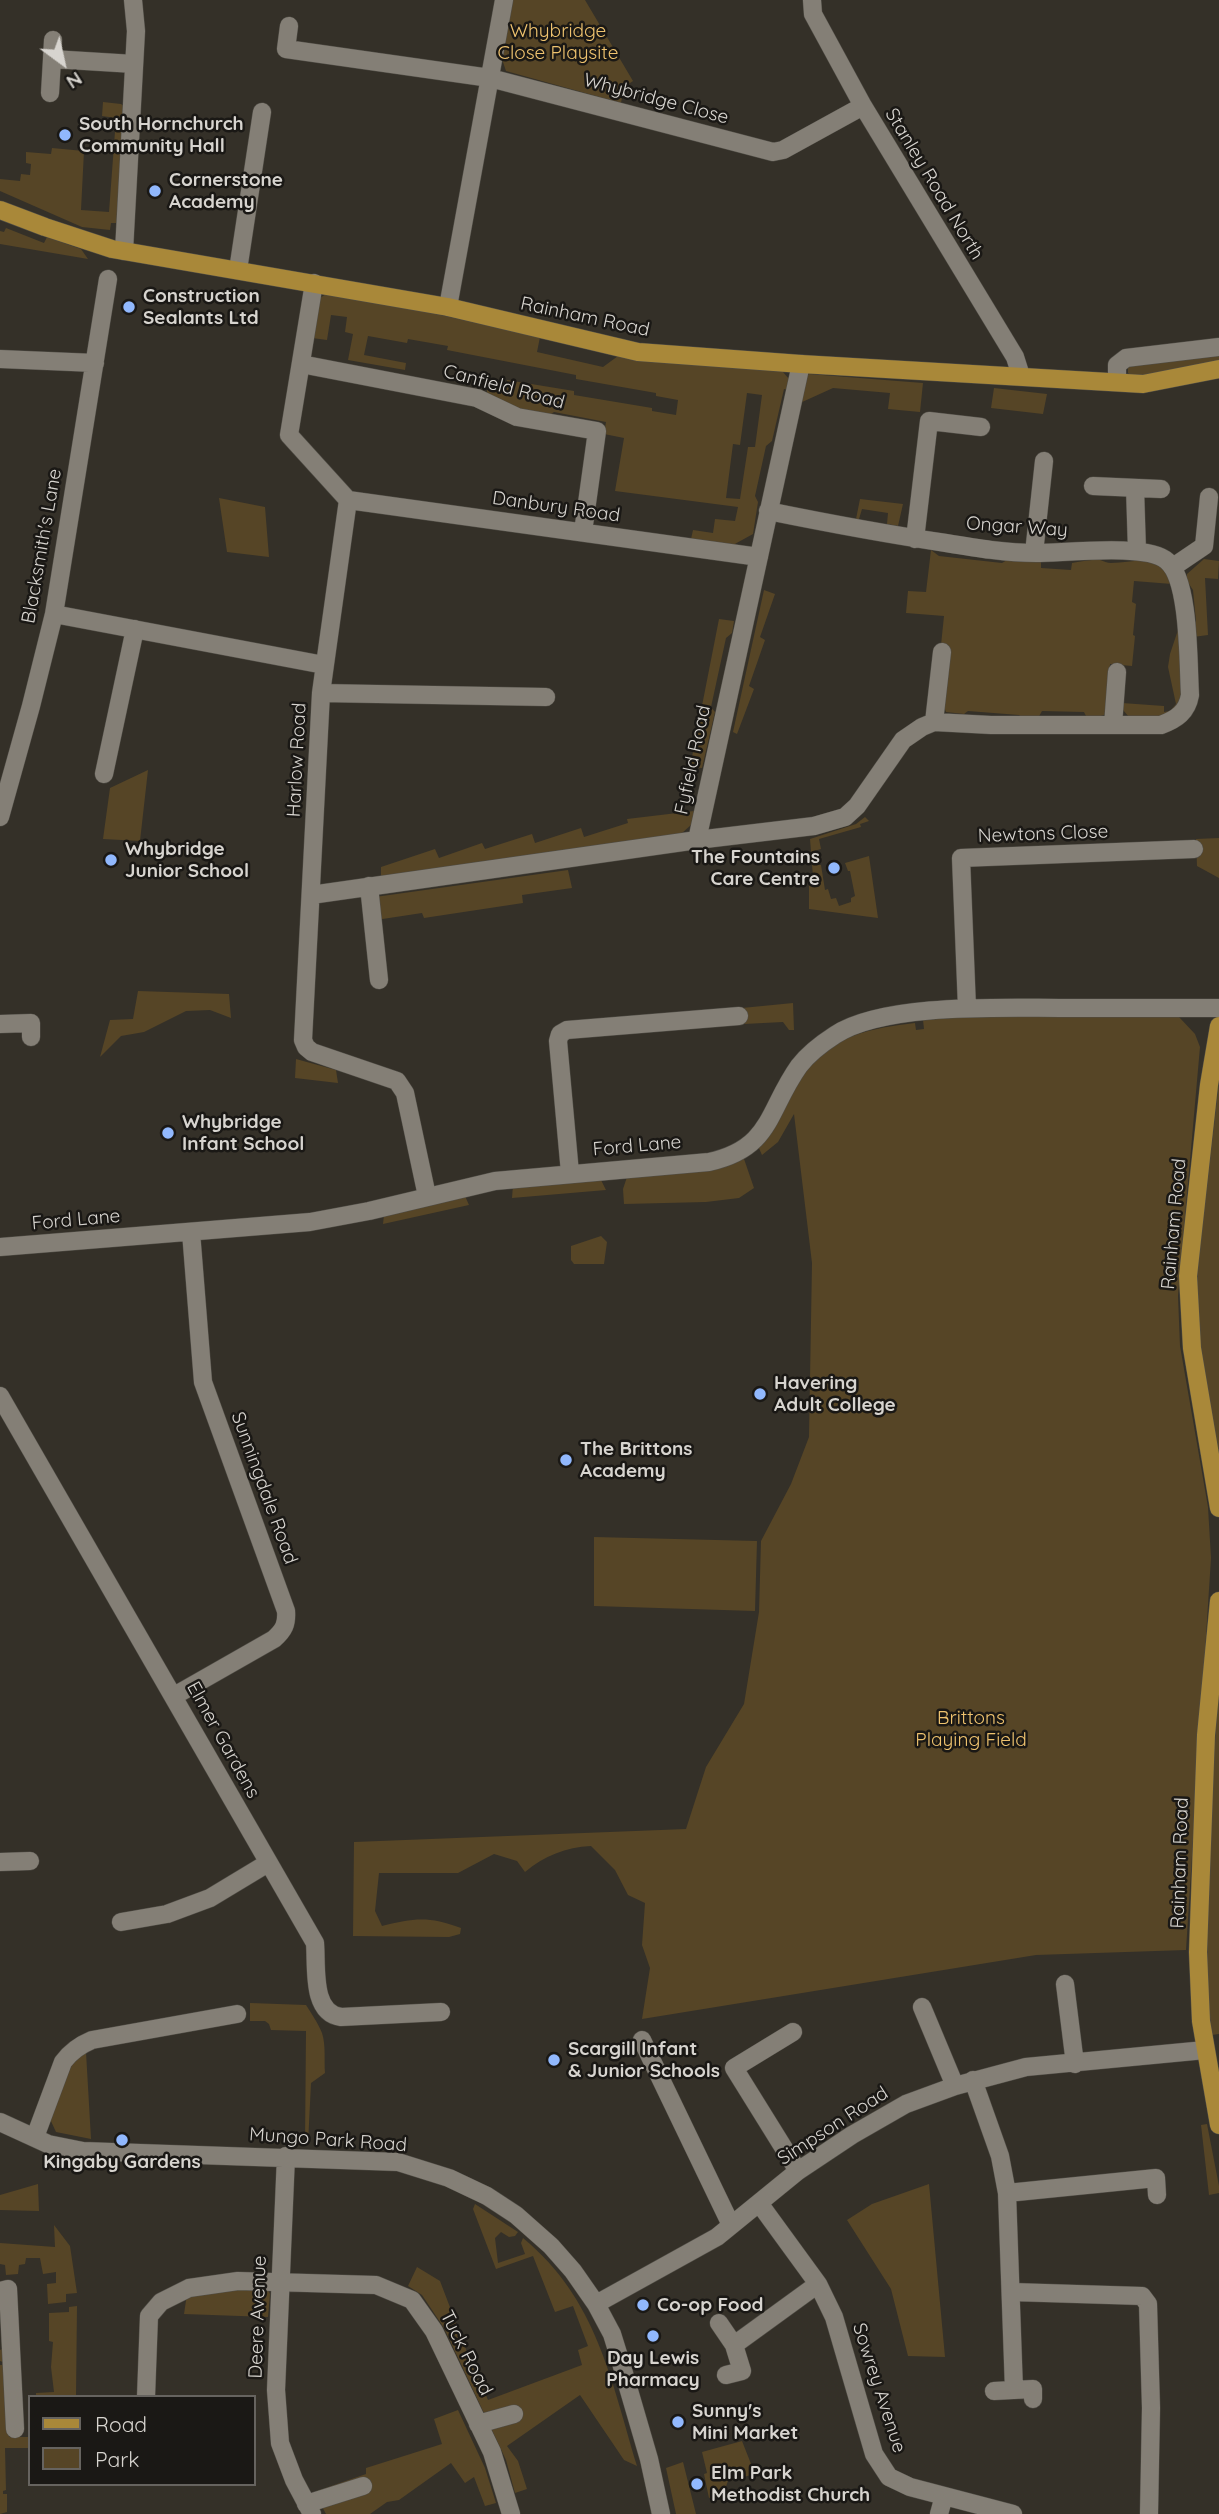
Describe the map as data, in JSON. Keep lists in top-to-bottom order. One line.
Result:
{"streets":{"main road":["Rainham Road"],"street":["Whybridge Close","Stanley Road North","Canfield Road","Danbury Road","Ongar Way","Blacksmith's Lane","Harlow Road","Fyfield Road","Newtons Close","Ford Lane","Sunningdale Road","Elmer Gardens","Simpson Road","Mungo Park Road","Deere Avenue","Tuck Road","Sowrey Avenue"]},"crossings":[["Whybridge Close","Stanley Road North"],["Stanley Road North","Rainham Road"],["Rainham Road","Fyfield Road"],["Rainham Road","Simpson Road"],["Canfield Road","Danbury Road"],["Danbury Road","Harlow Road"],["Danbury Road","Fyfield Road"],["Ongar Way","Fyfield Road"],["Harlow Road","Fyfield Road"],["Harlow Road","Ford Lane"],["Newtons Close","Ford Lane"],["Ford Lane","Sunningdale Road"],["Sunningdale Road","Elmer Gardens"],["Simpson Road","Mungo Park Road"],["Simpson Road","Sowrey Avenue"],["Mungo Park Road","Deere Avenue"],["Deere Avenue","Tuck Road"]],"parks":["Whybridge Close Playsite","Brittons Playing Field"],"places":["South Hornchurch Community Hall","Cornerstone Academy","Construction Sealants Ltd","Whybridge Junior School","The Fountains Care Centre","Whybridge Infant School","Havering Adult College","The Brittons Academy","Scargill Infant & Junior Schools","Kingaby Gardens","Co-op Food","Day Lewis Pharmacy","Sunny's Mini Market","Elm Park Methodist Church"],"legend":["Road","Park"],"north":"bottom right"}
